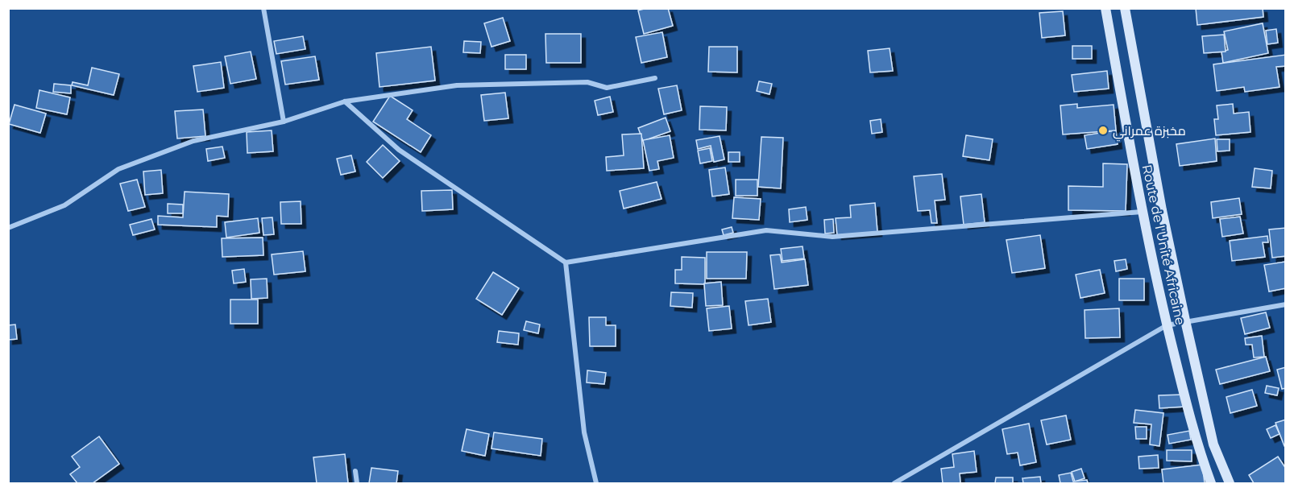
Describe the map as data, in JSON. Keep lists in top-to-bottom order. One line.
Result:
{"streets":{"main road":["Route de l'Unité Africaine"]},"places":["مخبزة عمراني"]}
